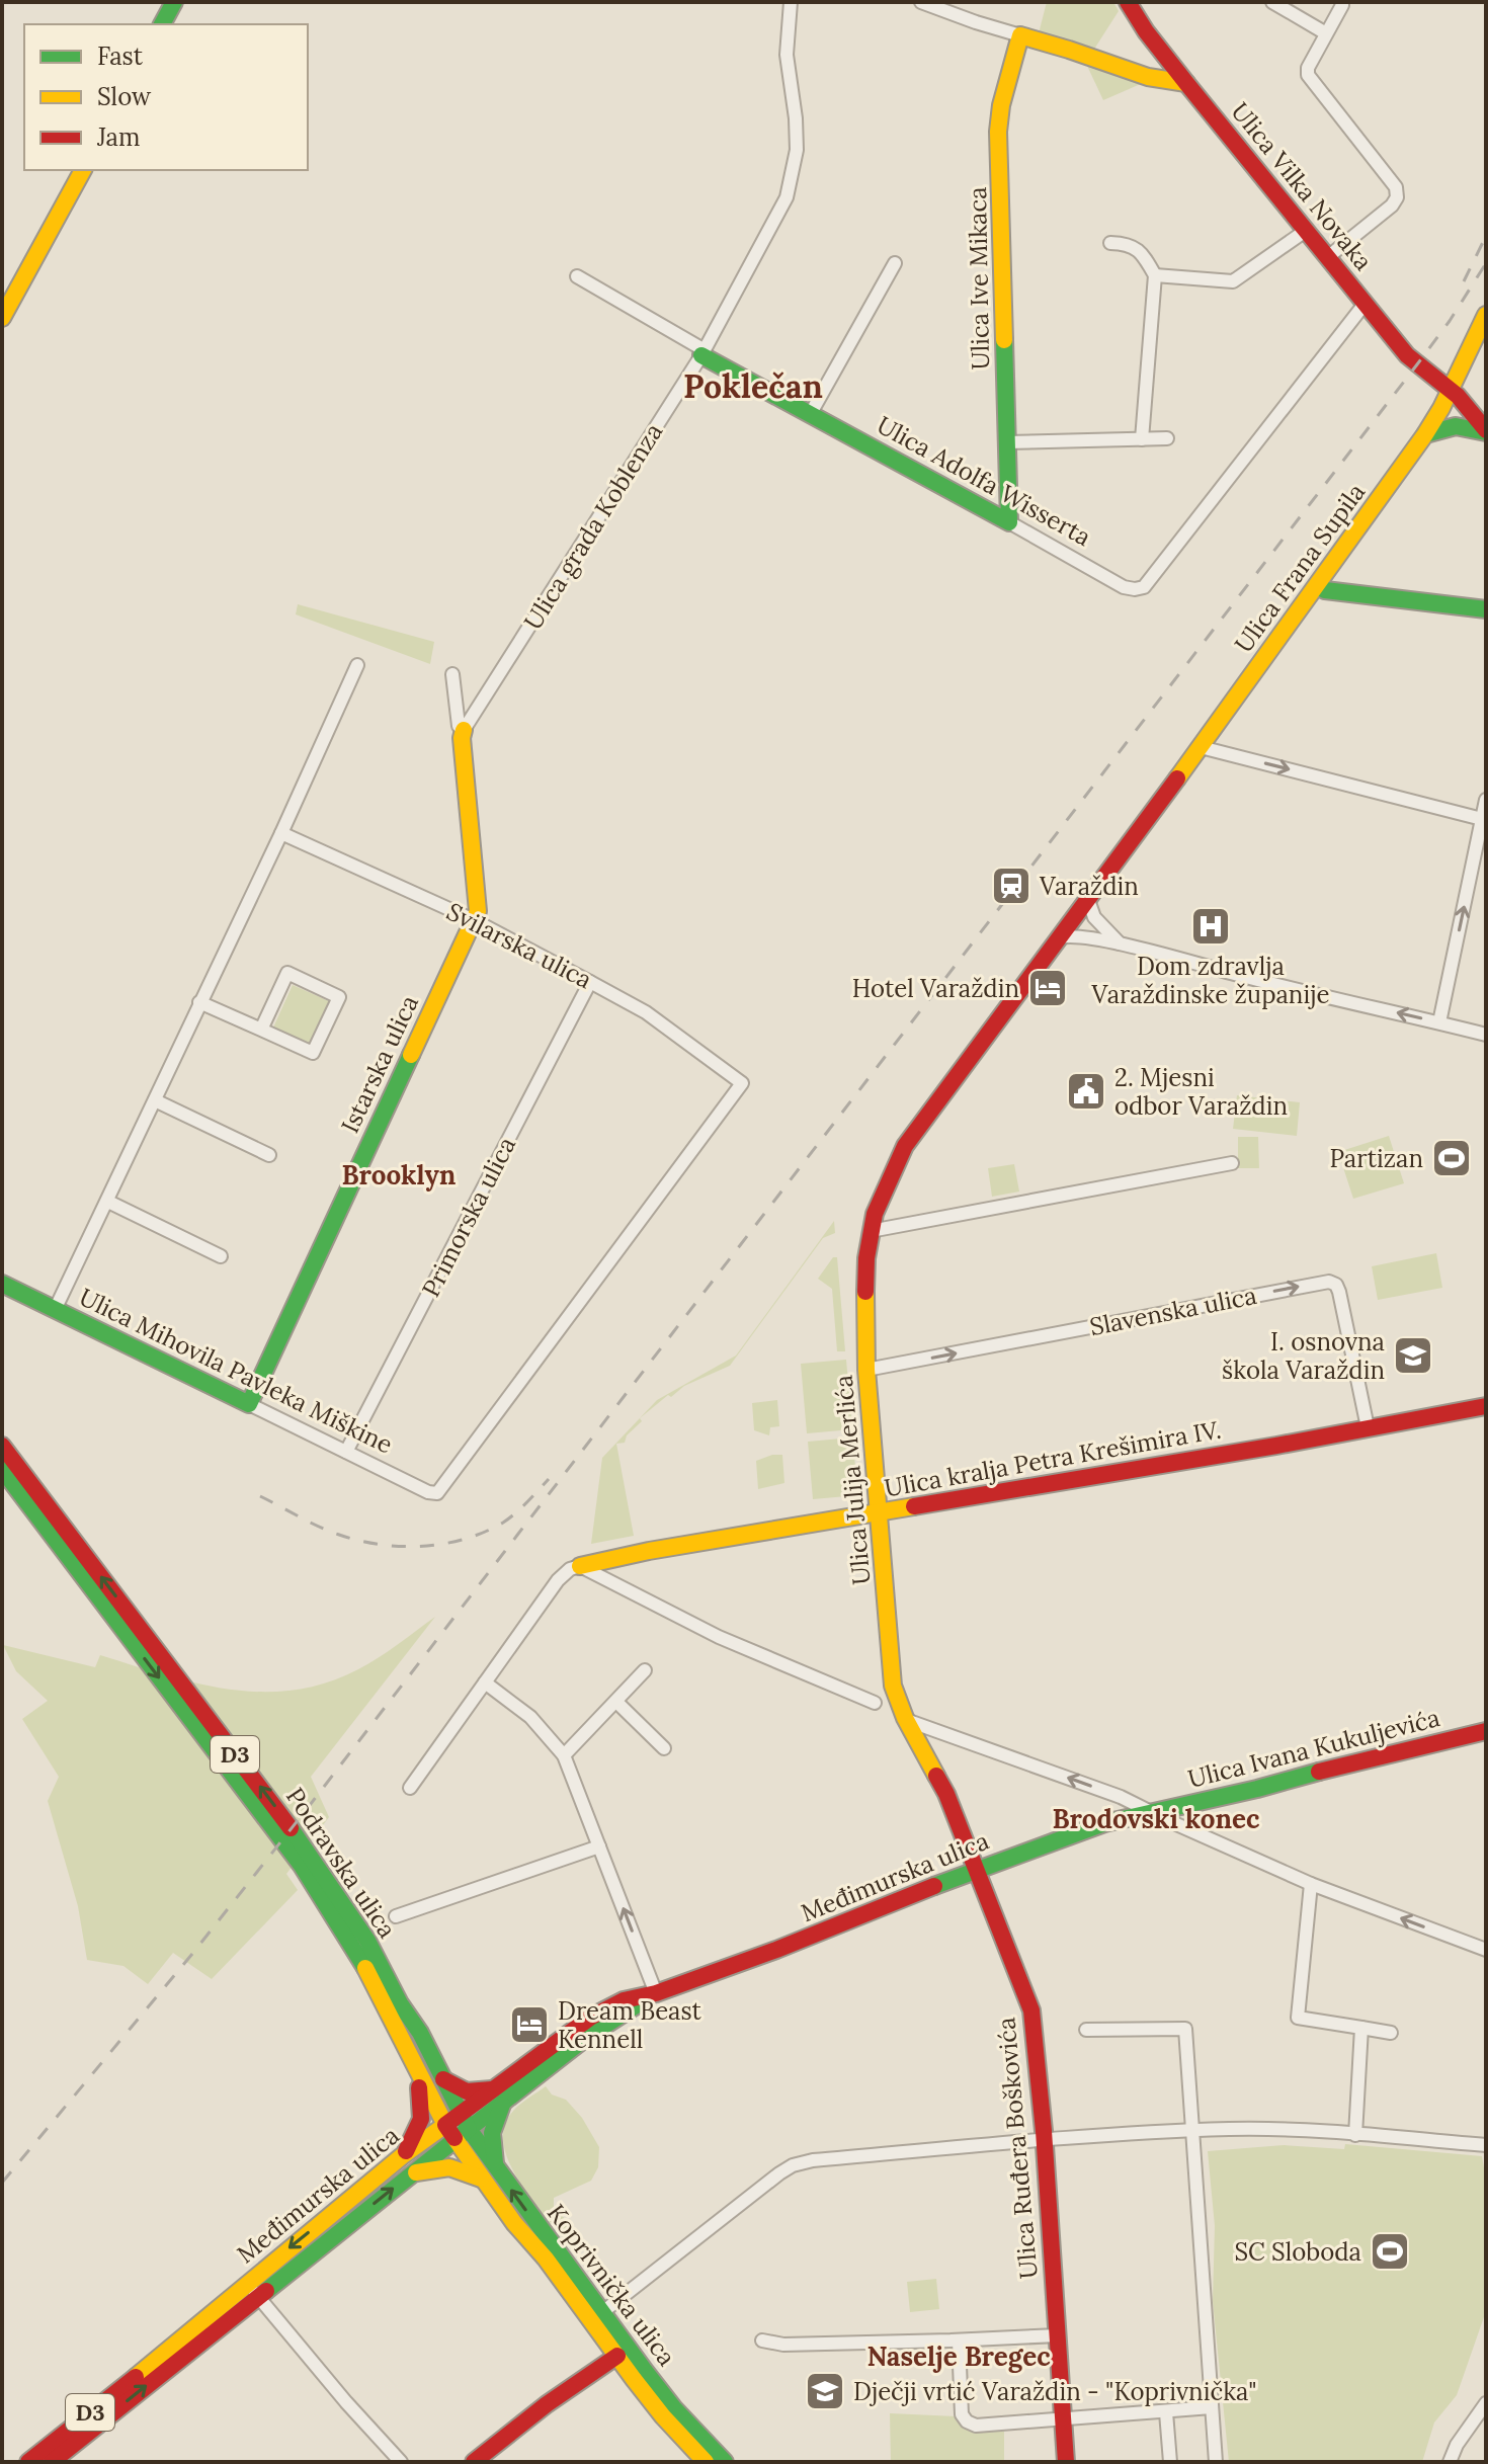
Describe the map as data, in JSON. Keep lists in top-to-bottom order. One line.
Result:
{"streets":{"main road":["Ulica Vilka Novaka","Ulica Ive Mikaca","Ulica Adolfa Wisserta","Ulica Frana Supila","Istarska ulica","Ulica Mihovila Pavleka Miškine","Ulica kralja Petra Krešimira IV.","Ulica Julija Merlića","Ulica Ivana Kukuljevića","D3","Podravska ulica","Međimurska ulica","Ulica Ruđera Boškovića","Koprivnička ulica"],"street":["Ulica grada Koblenza","Svilarska ulica","Primorska ulica","Slavenska ulica"]},"crossings":[["Ulica Vilka Novaka","Ulica Adolfa Wisserta"],["Ulica Vilka Novaka","Ulica Frana Supila"],["Ulica Ive Mikaca","Ulica Adolfa Wisserta"],["Ulica Adolfa Wisserta","Ulica grada Koblenza"],["Ulica grada Koblenza","Istarska ulica"],["Ulica Frana Supila","Ulica Julija Merlića"],["Svilarska ulica","Istarska ulica"],["Svilarska ulica","Primorska ulica"],["Svilarska ulica","Ulica Mihovila Pavleka Miškine"],["Istarska ulica","Ulica Mihovila Pavleka Miškine"],["Primorska ulica","Ulica Mihovila Pavleka Miškine"],["Slavenska ulica","Ulica kralja Petra Krešimira IV."],["Slavenska ulica","Ulica Julija Merlića"],["Ulica kralja Petra Krešimira IV.","Ulica Julija Merlića"],["Ulica Julija Merlića","Međimurska ulica"],["Ulica Julija Merlića","Ulica Ruđera Boškovića"],["Ulica Ivana Kukuljevića","Međimurska ulica"],["D3","Podravska ulica"],["D3","Međimurska ulica"],["Podravska ulica","Međimurska ulica"],["Podravska ulica","Koprivnička ulica"],["Međimurska ulica","Ulica Ruđera Boškovića"],["Međimurska ulica","Koprivnička ulica"]],"one_way":["Slavenska ulica"],"districts":["Poklečan","Brooklyn","Brodovski konec","Naselje Bregec"],"places":{"station":["Varaždin"],"hospital":["Dom zdravlja Varaždinske županije"],"hotel":["Hotel Varaždin","Dream Beast Kennell"],"public building":["2. Mjesni odbor Varaždin"],"sports":["Partizan","SC Sloboda"],"school or university":["I. osnovna škola Varaždin","Dječji vrtić Varaždin - \"Koprivnička\""]},"legend":["Fast","Slow","Jam"]}
